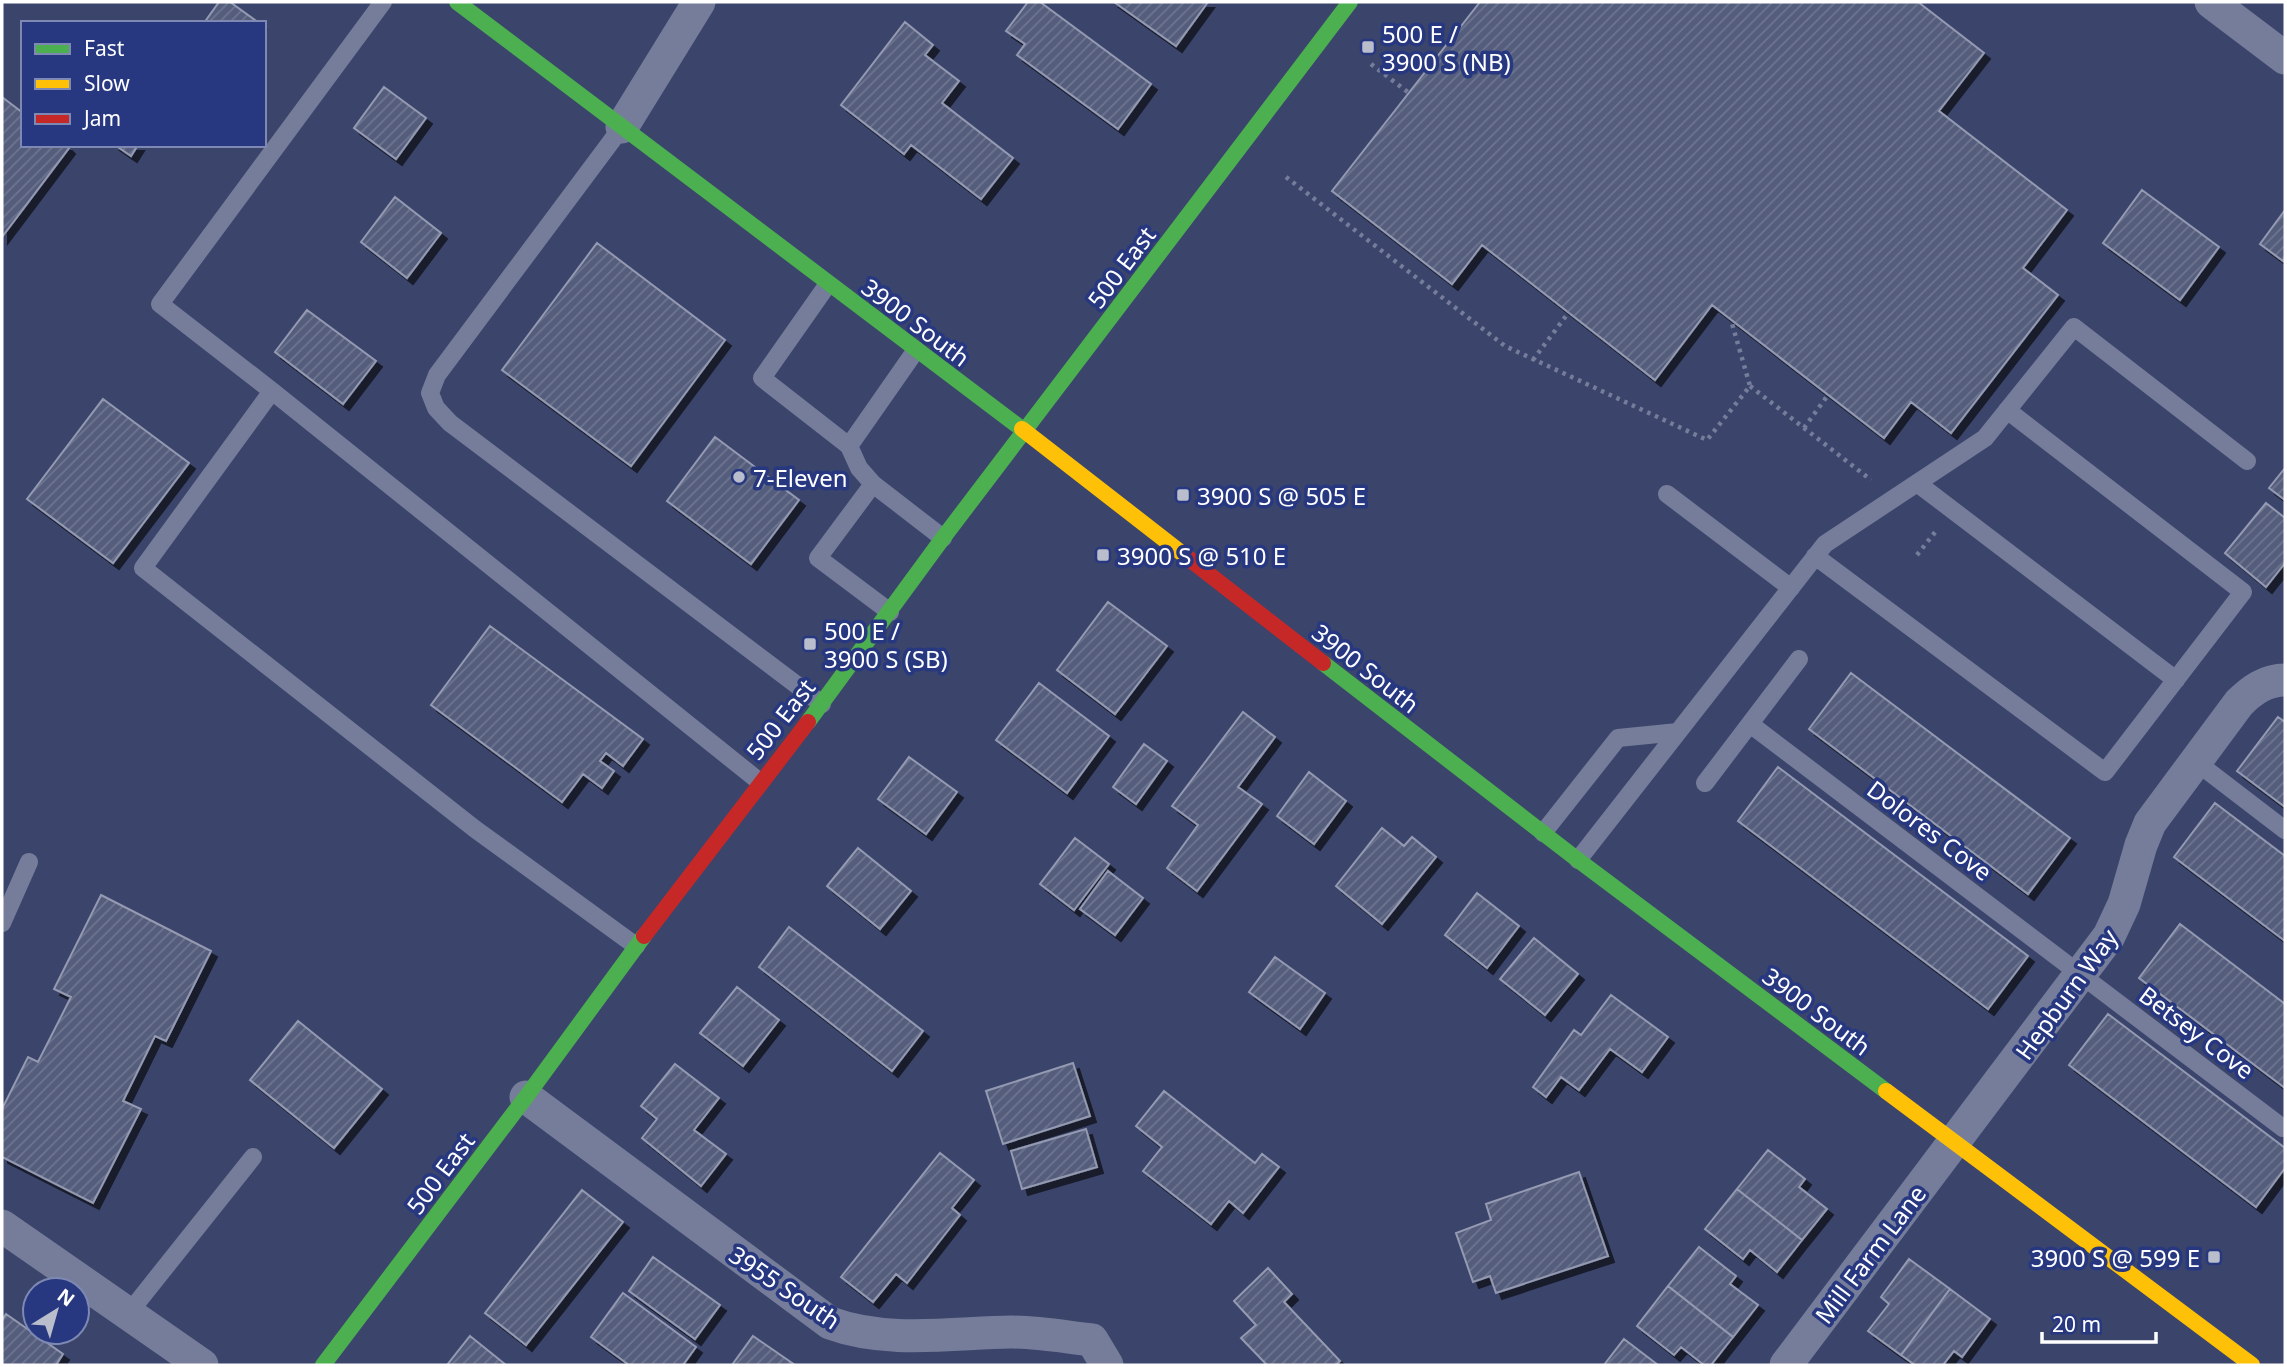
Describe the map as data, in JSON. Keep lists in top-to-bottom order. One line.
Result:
{"streets":{"main road":["500 East","3900 South"],"street":["Hepburn Way","Mill Farm Lane","3955 South"],"lane":["Dolores Cove","Betsey Cove"]},"crossings":[["500 East","3900 South"],["500 East","3955 South"],["3900 South","Hepburn Way"],["3900 South","Mill Farm Lane"],["Dolores Cove","Hepburn Way"],["Dolores Cove","Betsey Cove"],["Hepburn Way","Betsey Cove"],["Hepburn Way","Mill Farm Lane"]],"places":{"transit":["500 E / 3900 S (NB)","3900 S @ 505 E","3900 S @ 510 E","500 E / 3900 S (SB)","3900 S @ 599 E"],"other":["7-Eleven"]},"legend":["Fast","Slow","Jam"],"scale_bar":"20 m","north":"top right"}
